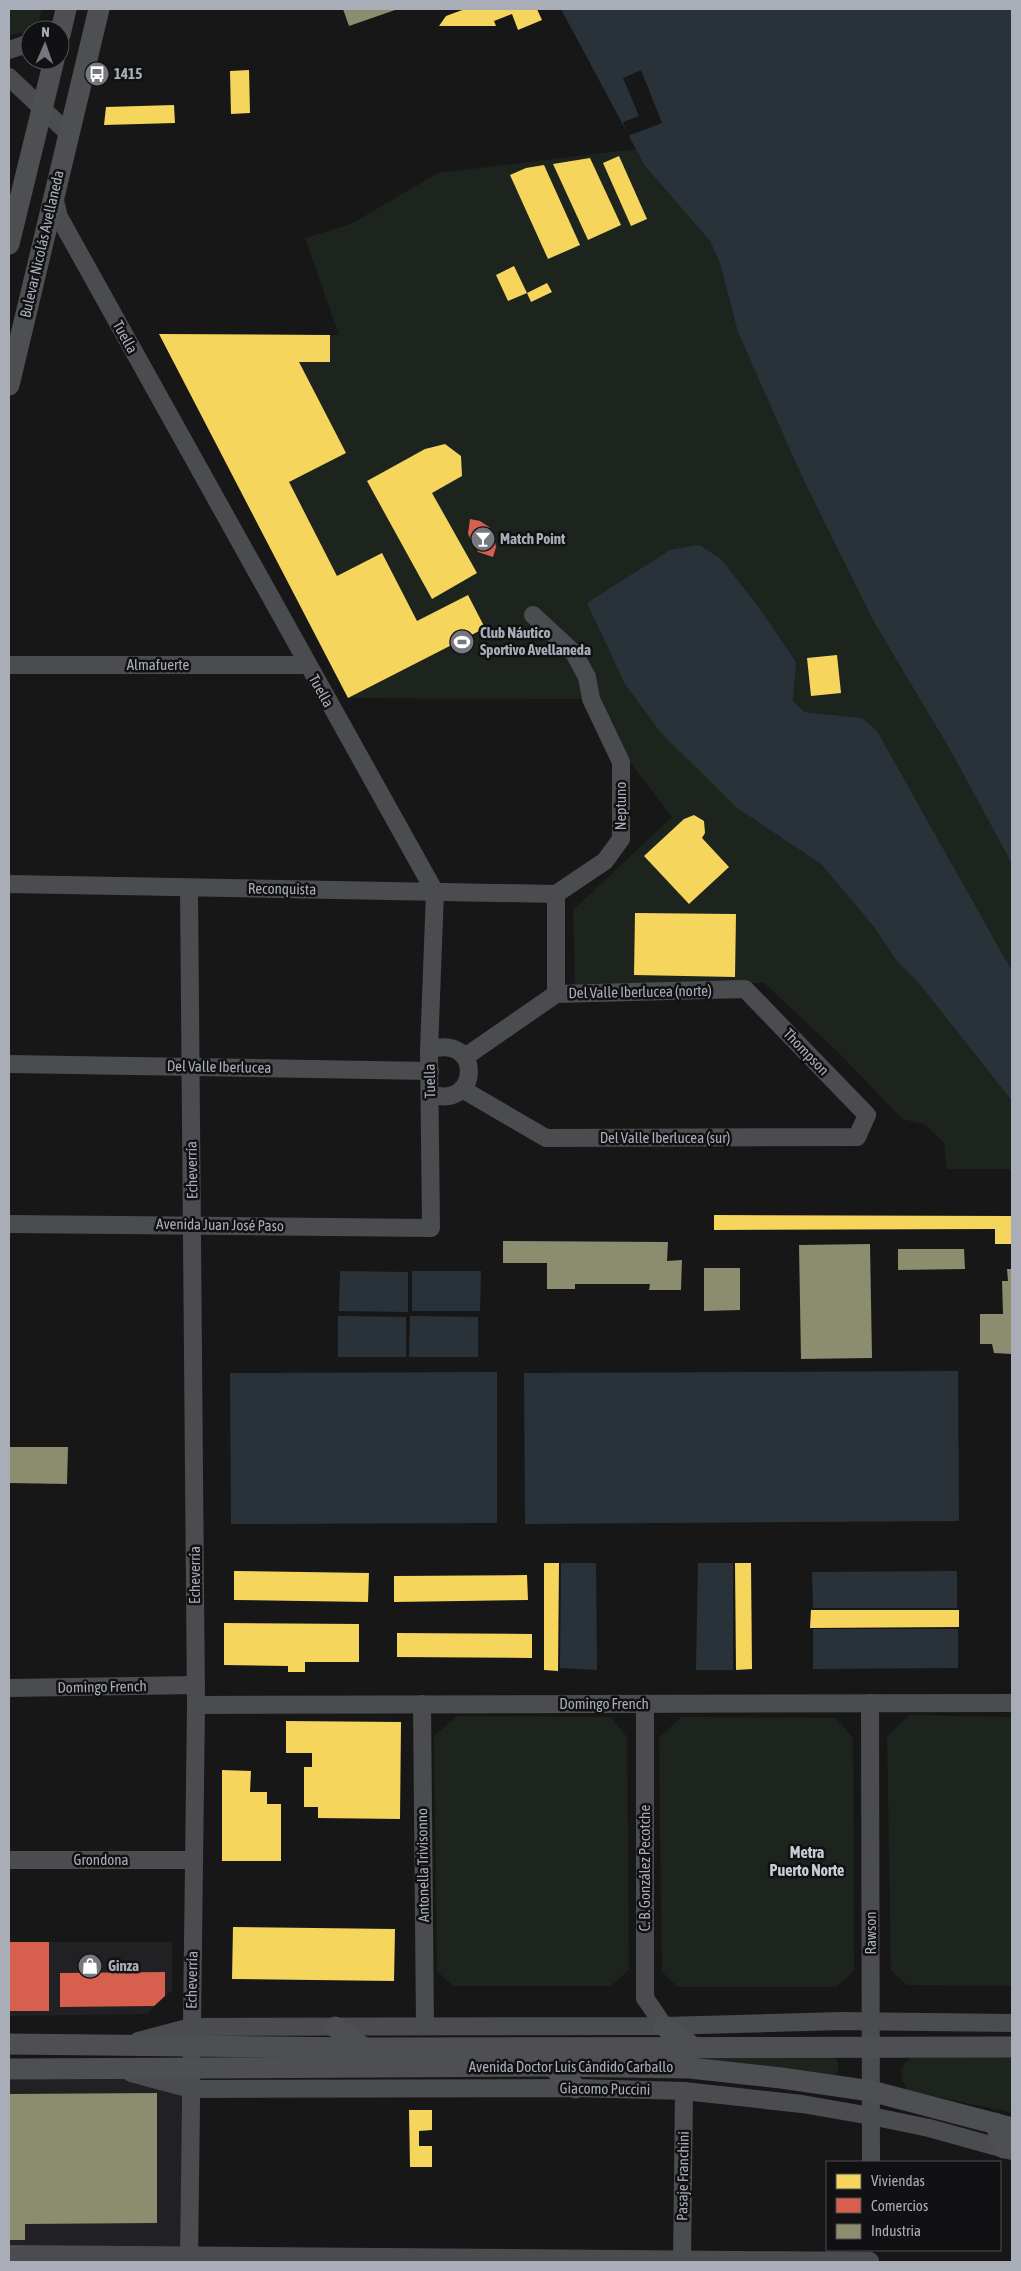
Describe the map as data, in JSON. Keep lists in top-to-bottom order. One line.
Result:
{"streets":{"main road":["Bulevar Nicolás Avellaneda","Avenida Doctor Luis Cándido Carballo"],"street":["Tuella","Almafuerte","Neptuno","Reconquista","Del Valle Iberlucea (norte)","Thompson","Del Valle Iberlucea","Del Valle Iberlucea (sur)","Echeverría","Avenida Juan José Paso","Domingo French","Grondona","Antonella Trivisonno","C. B. González Pecotche","Rawson","Giacomo Puccini","Pasaje Franchini"]},"crossings":[["Bulevar Nicolás Avellaneda","Tuella"],["Tuella","Almafuerte"],["Tuella","Reconquista"],["Tuella","Del Valle Iberlucea (norte)"],["Tuella","Del Valle Iberlucea"],["Tuella","Del Valle Iberlucea (sur)"],["Tuella","Avenida Juan José Paso"],["Neptuno","Reconquista"],["Reconquista","Echeverría"],["Del Valle Iberlucea (norte)","Thompson"],["Del Valle Iberlucea (norte)","Del Valle Iberlucea"],["Del Valle Iberlucea (norte)","Del Valle Iberlucea (sur)"],["Thompson","Del Valle Iberlucea (sur)"],["Del Valle Iberlucea","Del Valle Iberlucea (sur)"],["Del Valle Iberlucea","Echeverría"],["Echeverría","Avenida Juan José Paso"],["Echeverría","Domingo French"],["Echeverría","Grondona"],["Echeverría","Avenida Doctor Luis Cándido Carballo"],["Echeverría","Giacomo Puccini"],["Domingo French","Antonella Trivisonno"],["Domingo French","C. B. González Pecotche"],["Domingo French","Rawson"],["Antonella Trivisonno","Avenida Doctor Luis Cándido Carballo"],["C. B. González Pecotche","Avenida Doctor Luis Cándido Carballo"],["Rawson","Avenida Doctor Luis Cándido Carballo"],["Rawson","Giacomo Puccini"],["Avenida Doctor Luis Cándido Carballo","Giacomo Puccini"],["Giacomo Puccini","Pasaje Franchini"]],"districts":["Metra Puerto Norte"],"places":{"bus stop":["1415"],"bar":["Match Point"],"sports":["Club Náutico Sportivo Avellaneda"],"shop":["Ginza"]},"legend":["Viviendas","Comercios","Industria"],"north":"top"}
